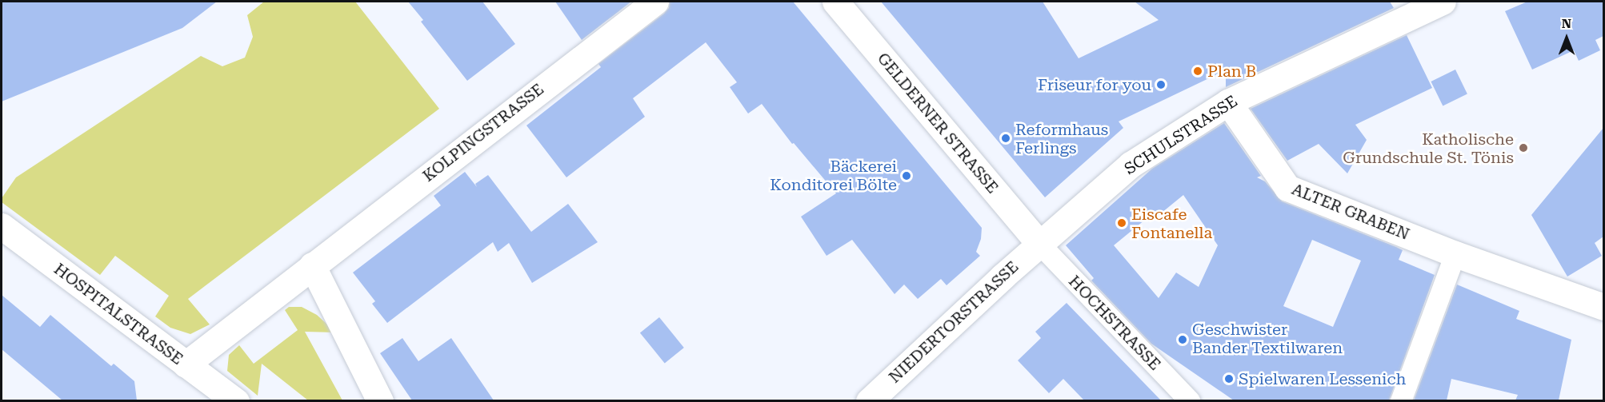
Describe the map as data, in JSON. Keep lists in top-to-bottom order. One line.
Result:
{"streets":{"street":["GELDERNER STRASSE","KOLPINGSTRASSE","SCHULSTRASSE","ALTER GRABEN","HOSPITALSTRASSE","NIEDERTORSTRASSE","HOCHSTRASSE"]},"crossings":[["GELDERNER STRASSE","SCHULSTRASSE"],["GELDERNER STRASSE","NIEDERTORSTRASSE"],["GELDERNER STRASSE","HOCHSTRASSE"],["KOLPINGSTRASSE","HOSPITALSTRASSE"],["SCHULSTRASSE","ALTER GRABEN"],["SCHULSTRASSE","NIEDERTORSTRASSE"],["SCHULSTRASSE","HOCHSTRASSE"],["NIEDERTORSTRASSE","HOCHSTRASSE"]],"places":["Plan B","Friseur for you","Reformhaus Ferlings","Katholische Grundschule St. Tönis","Bäckerei Konditorei Bölte","Eiscafe Fontanella","Geschwister Bander Textilwaren","Spielwaren Lessenich"],"north":"top"}
